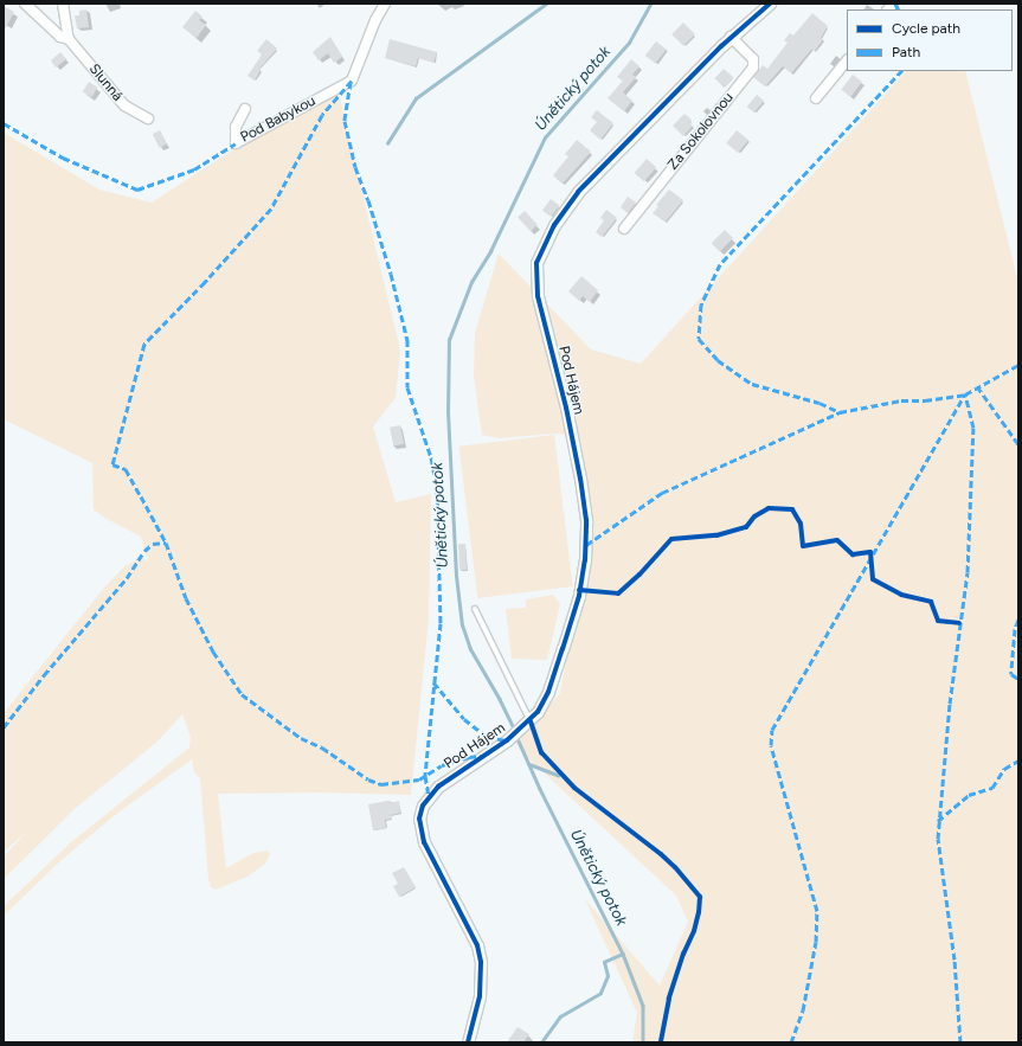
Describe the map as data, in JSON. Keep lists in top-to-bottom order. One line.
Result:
{"streets":{"street":["Slunná","Pod Babykou","Za Sokolovnou","Pod Hájem"]},"crossings":[["Za Sokolovnou","Pod Hájem"]],"water":["Únětický potok"],"legend":["Cycle path","Path"]}
